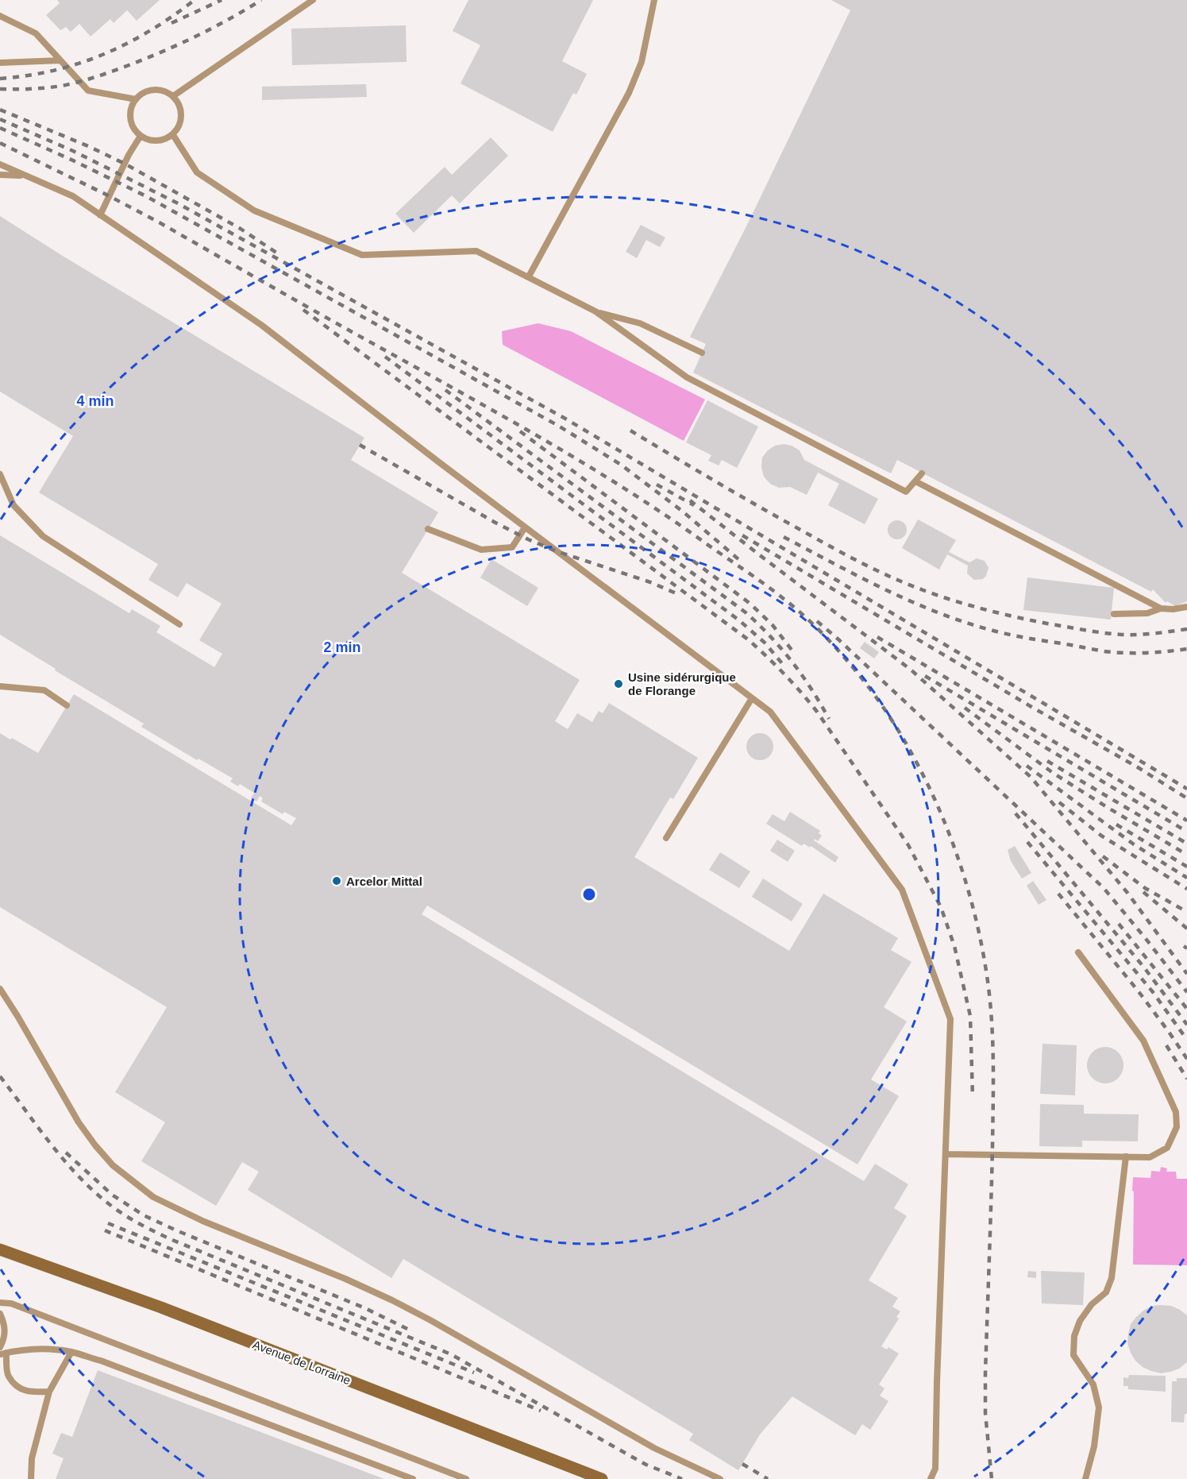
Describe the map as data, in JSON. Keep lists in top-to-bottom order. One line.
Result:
{"streets":{"main road":["Avenue de Lorraine"]},"places":["Usine sidérurgique de Florange","Arcelor Mittal"],"rings":["4 min","2 min"]}
